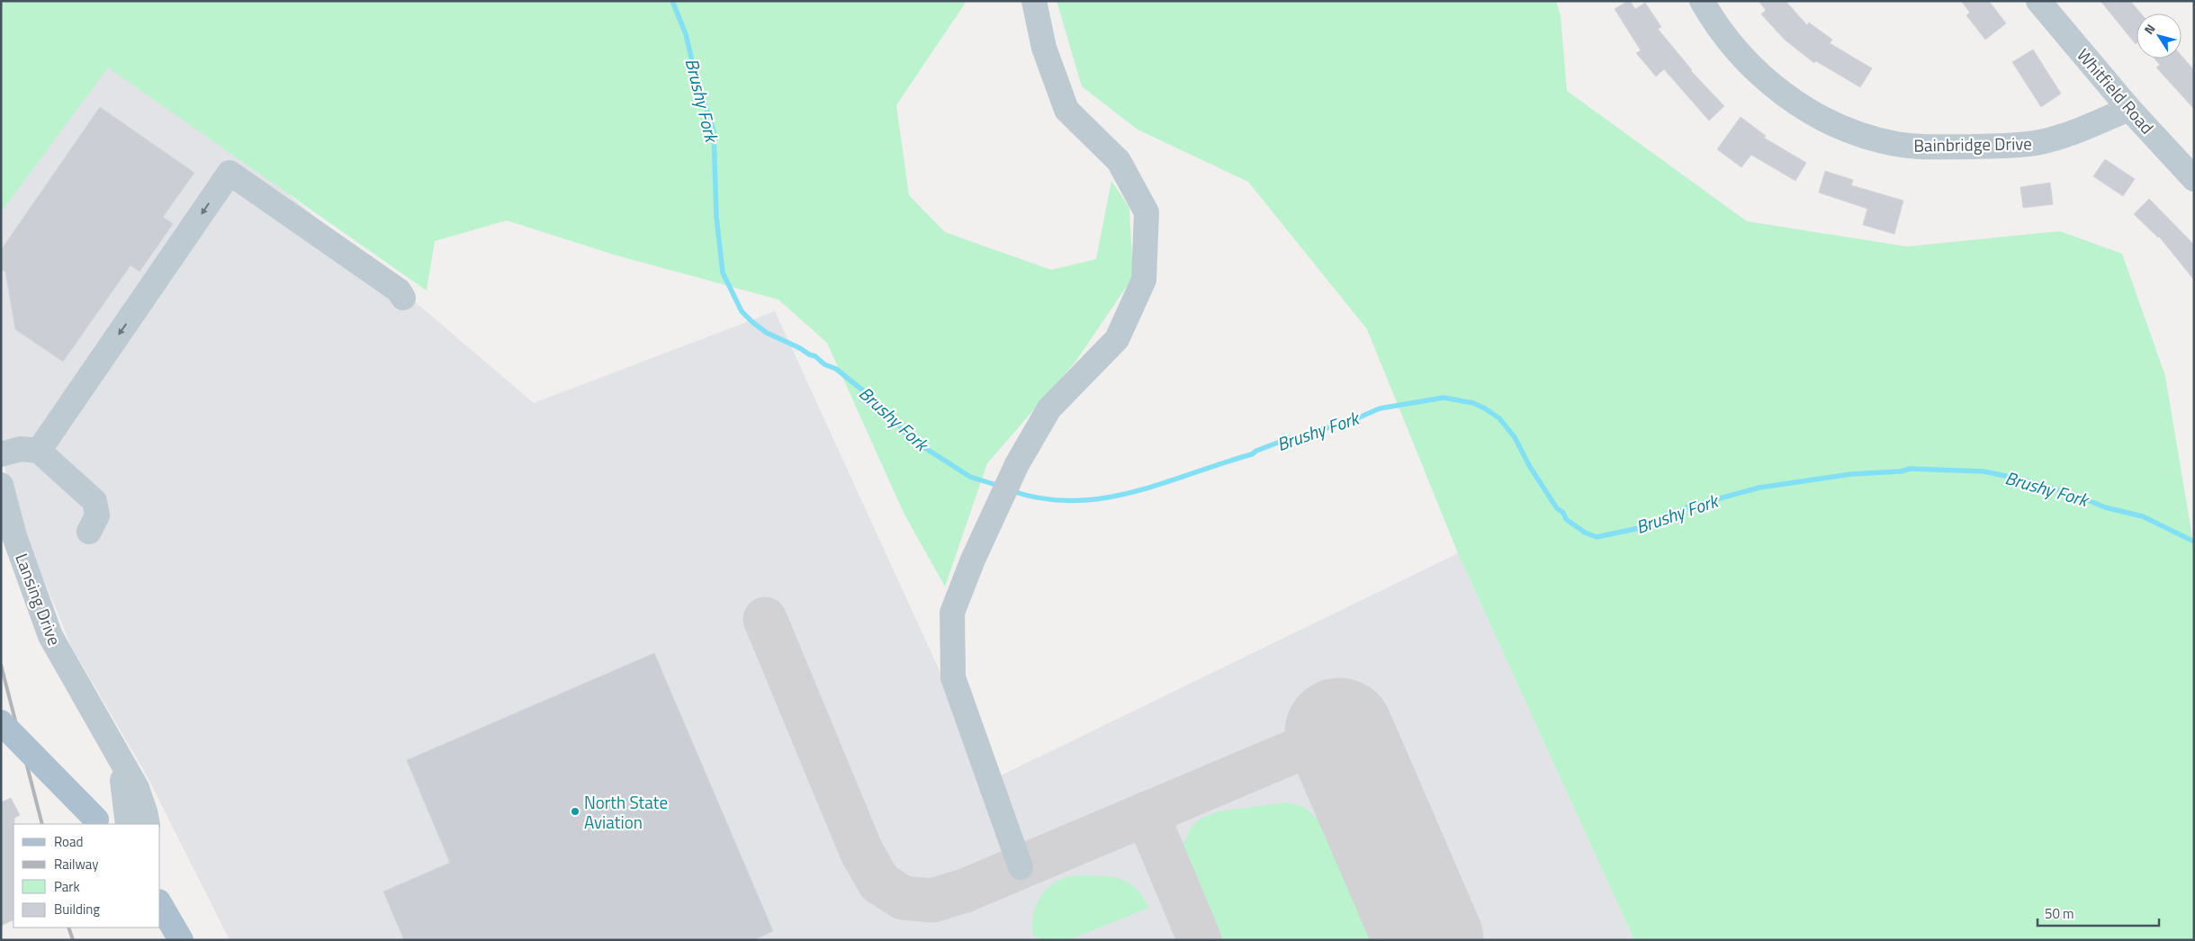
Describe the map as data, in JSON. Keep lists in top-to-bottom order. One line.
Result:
{"streets":{"street":["Whitfield Road","Bainbridge Drive","Lansing Drive"]},"crossings":[["Whitfield Road","Bainbridge Drive"]],"water":["Brushy Fork"],"places":["North State Aviation"],"legend":["Road","Railway","Park","Building"],"scale_bar":"50 m","north":"top left"}
